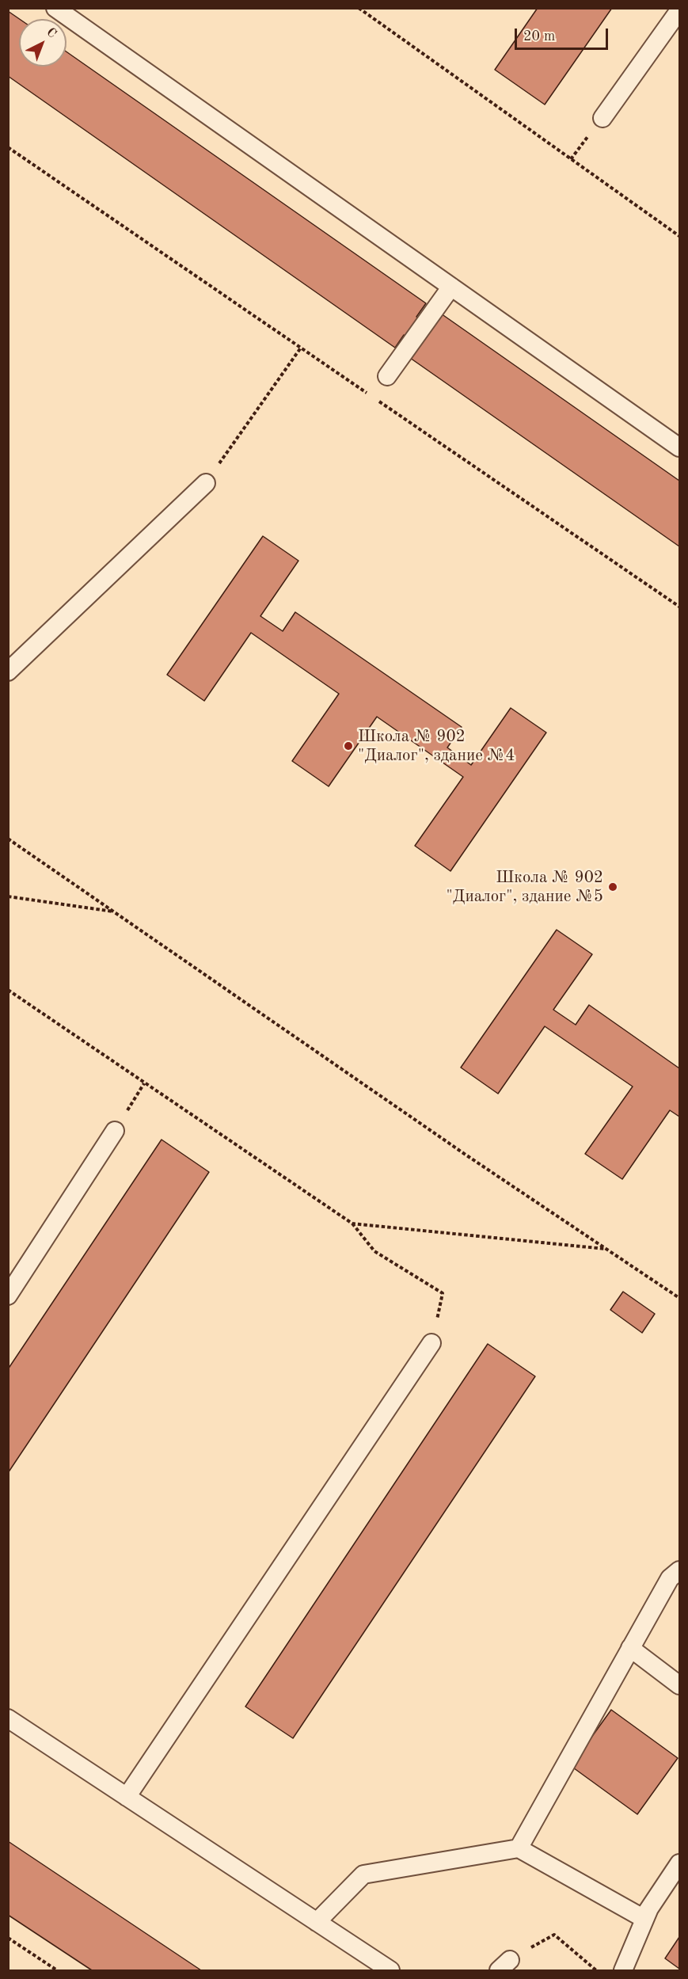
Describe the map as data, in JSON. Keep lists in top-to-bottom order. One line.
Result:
{"places":["Школа № 902 \"Диалог\", здание №4","Школа № 902 \"Диалог\", здание №5"],"scale_bar":"20 m","north":"top right"}
